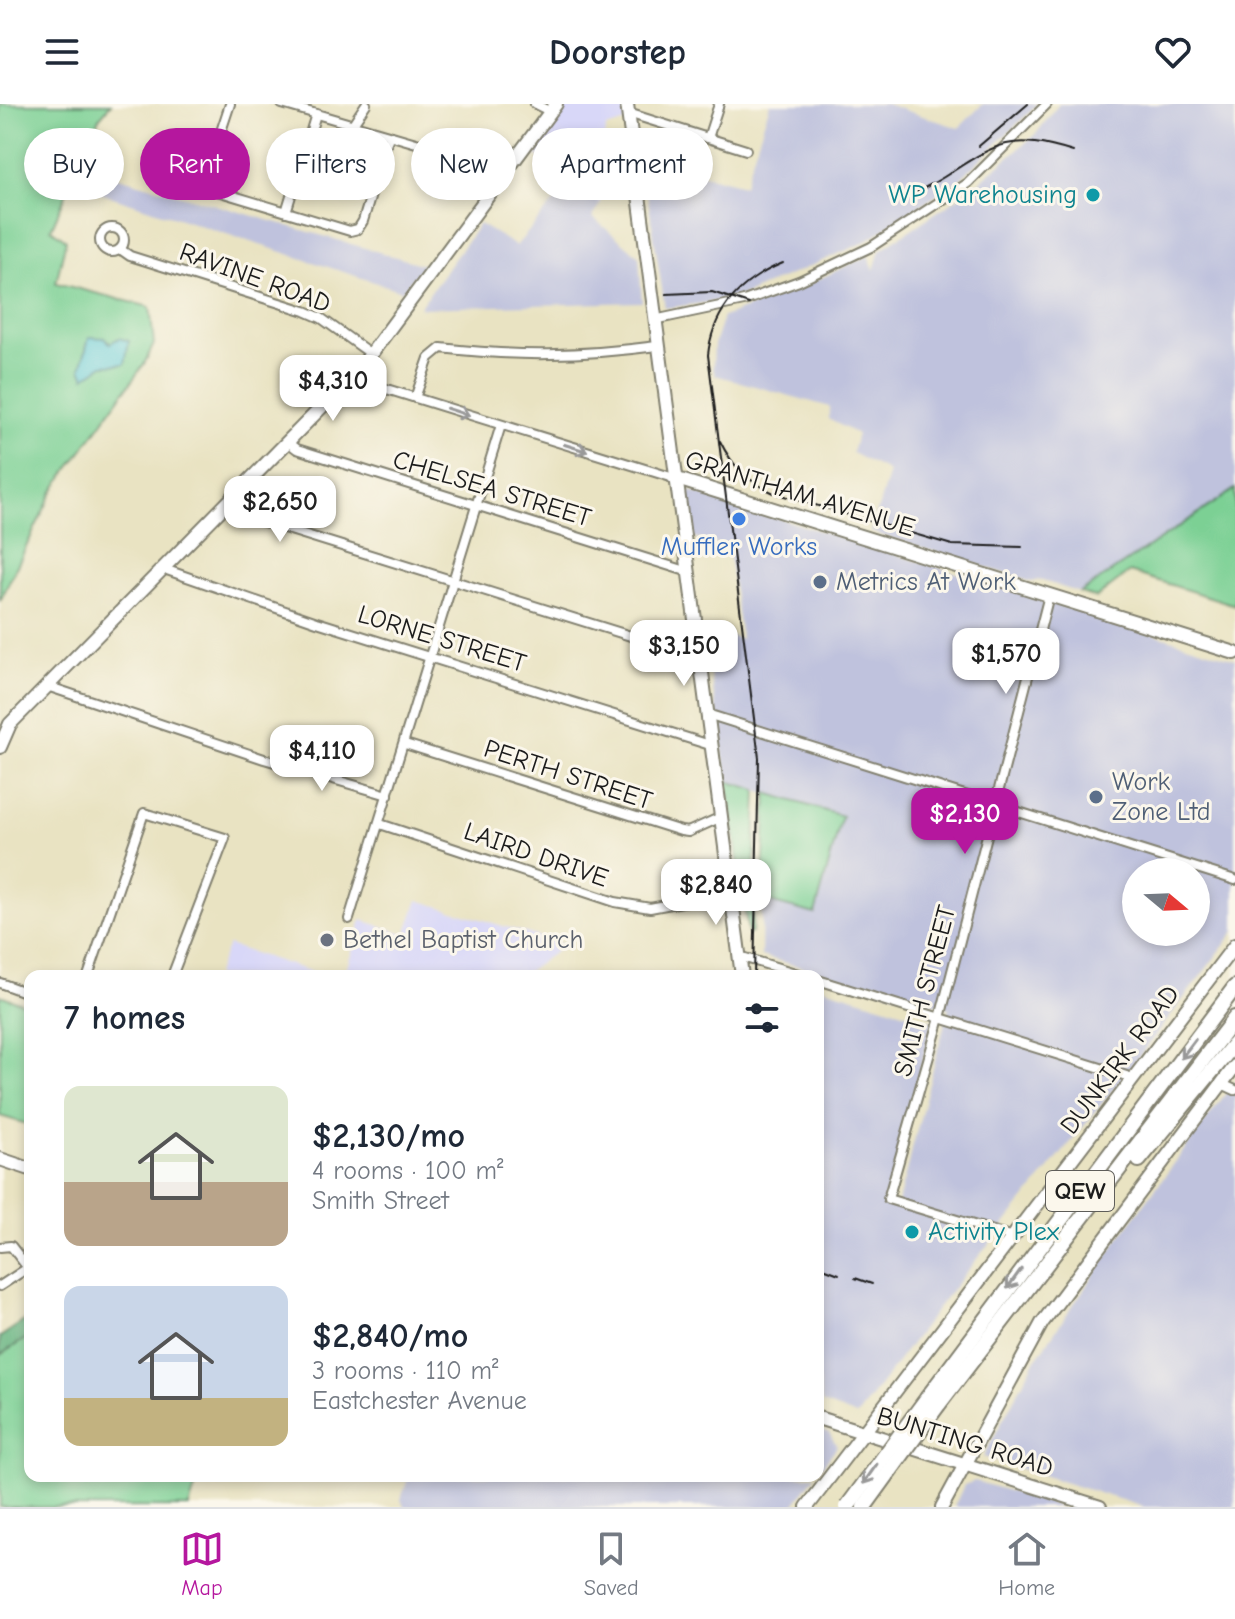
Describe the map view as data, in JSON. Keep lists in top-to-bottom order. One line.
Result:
{"streets":{"highway":["QEW"],"street":["RAVINE ROAD","CHELSEA STREET","GRANTHAM AVENUE","LORNE STREET","PERTH STREET","LAIRD DRIVE","SMITH STREET","DUNKIRK ROAD","BUNTING ROAD"]},"crossings":[["GRANTHAM AVENUE","SMITH STREET"],["SMITH STREET","DUNKIRK ROAD"],["DUNKIRK ROAD","BUNTING ROAD"]],"places":["WP Warehousing","Muffler Works","Metrics At Work","Work Zone Ltd","Bethel Baptist Church","Activity Plex"],"north":"right","page":{"header":"Doorstep","chip":["Buy","Rent","Filters","New","Apartment"],"price":["$4,310","$2,650","$3,150","$1,570","$4,110","$2,130","$2,840"],"heading":"7 homes","list":[{"name":"$2,130/mo","note":"4 rooms · 100 m² · Smith Street"},{"name":"$2,840/mo","note":"3 rooms · 110 m² · Eastchester Avenue"}],"tabs":["Map","Saved","Home"]}}
